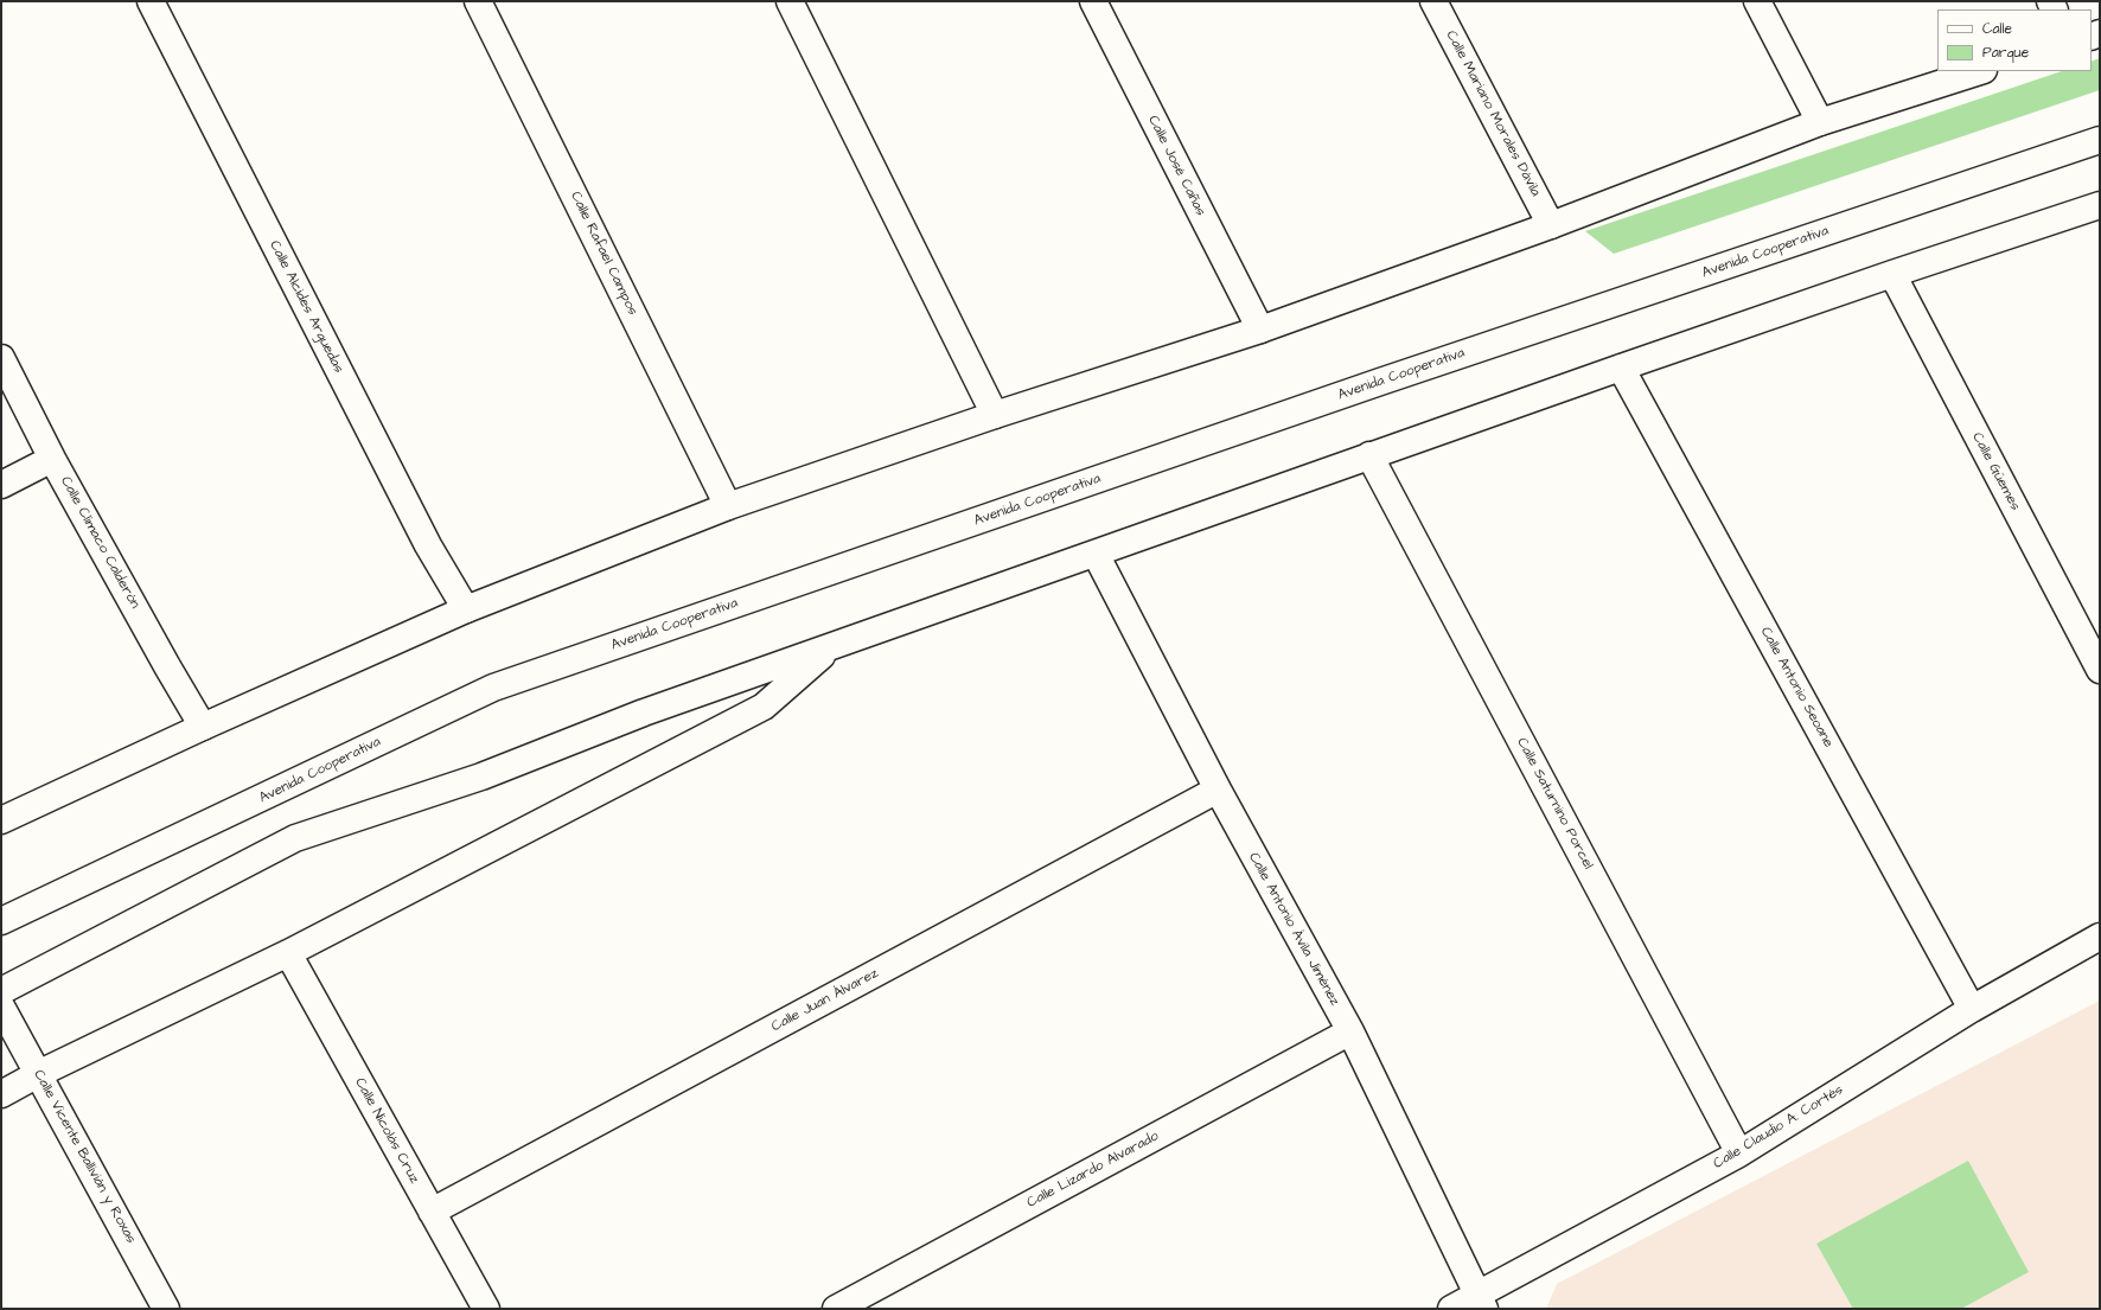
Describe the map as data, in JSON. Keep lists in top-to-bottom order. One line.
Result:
{"streets":{"street":["Calle Mariano Morales Dávila","Calle José Cañas","Avenida Cooperativa","Calle Rafael Campos","Calle Alcides Arguedas","Calle Güemes","Calle Climaco Calderón","Calle Antonio Seoane","Calle Saturnino Porcel","Calle Antonio Ávila Jiménez","Calle Juan Álvarez","Calle Claudio A. Cortés","Calle Nicolás Cruz","Calle Vicente Ballivián y Roxas","Calle Lizardo Alvarado"]},"crossings":[["Calle Antonio Seoane","Calle Claudio A. Cortés"],["Calle Saturnino Porcel","Calle Claudio A. Cortés"],["Calle Antonio Ávila Jiménez","Calle Juan Álvarez"],["Calle Antonio Ávila Jiménez","Calle Claudio A. Cortés"],["Calle Antonio Ávila Jiménez","Calle Lizardo Alvarado"],["Calle Juan Álvarez","Calle Nicolás Cruz"]],"legend":["Calle","Parque"]}
